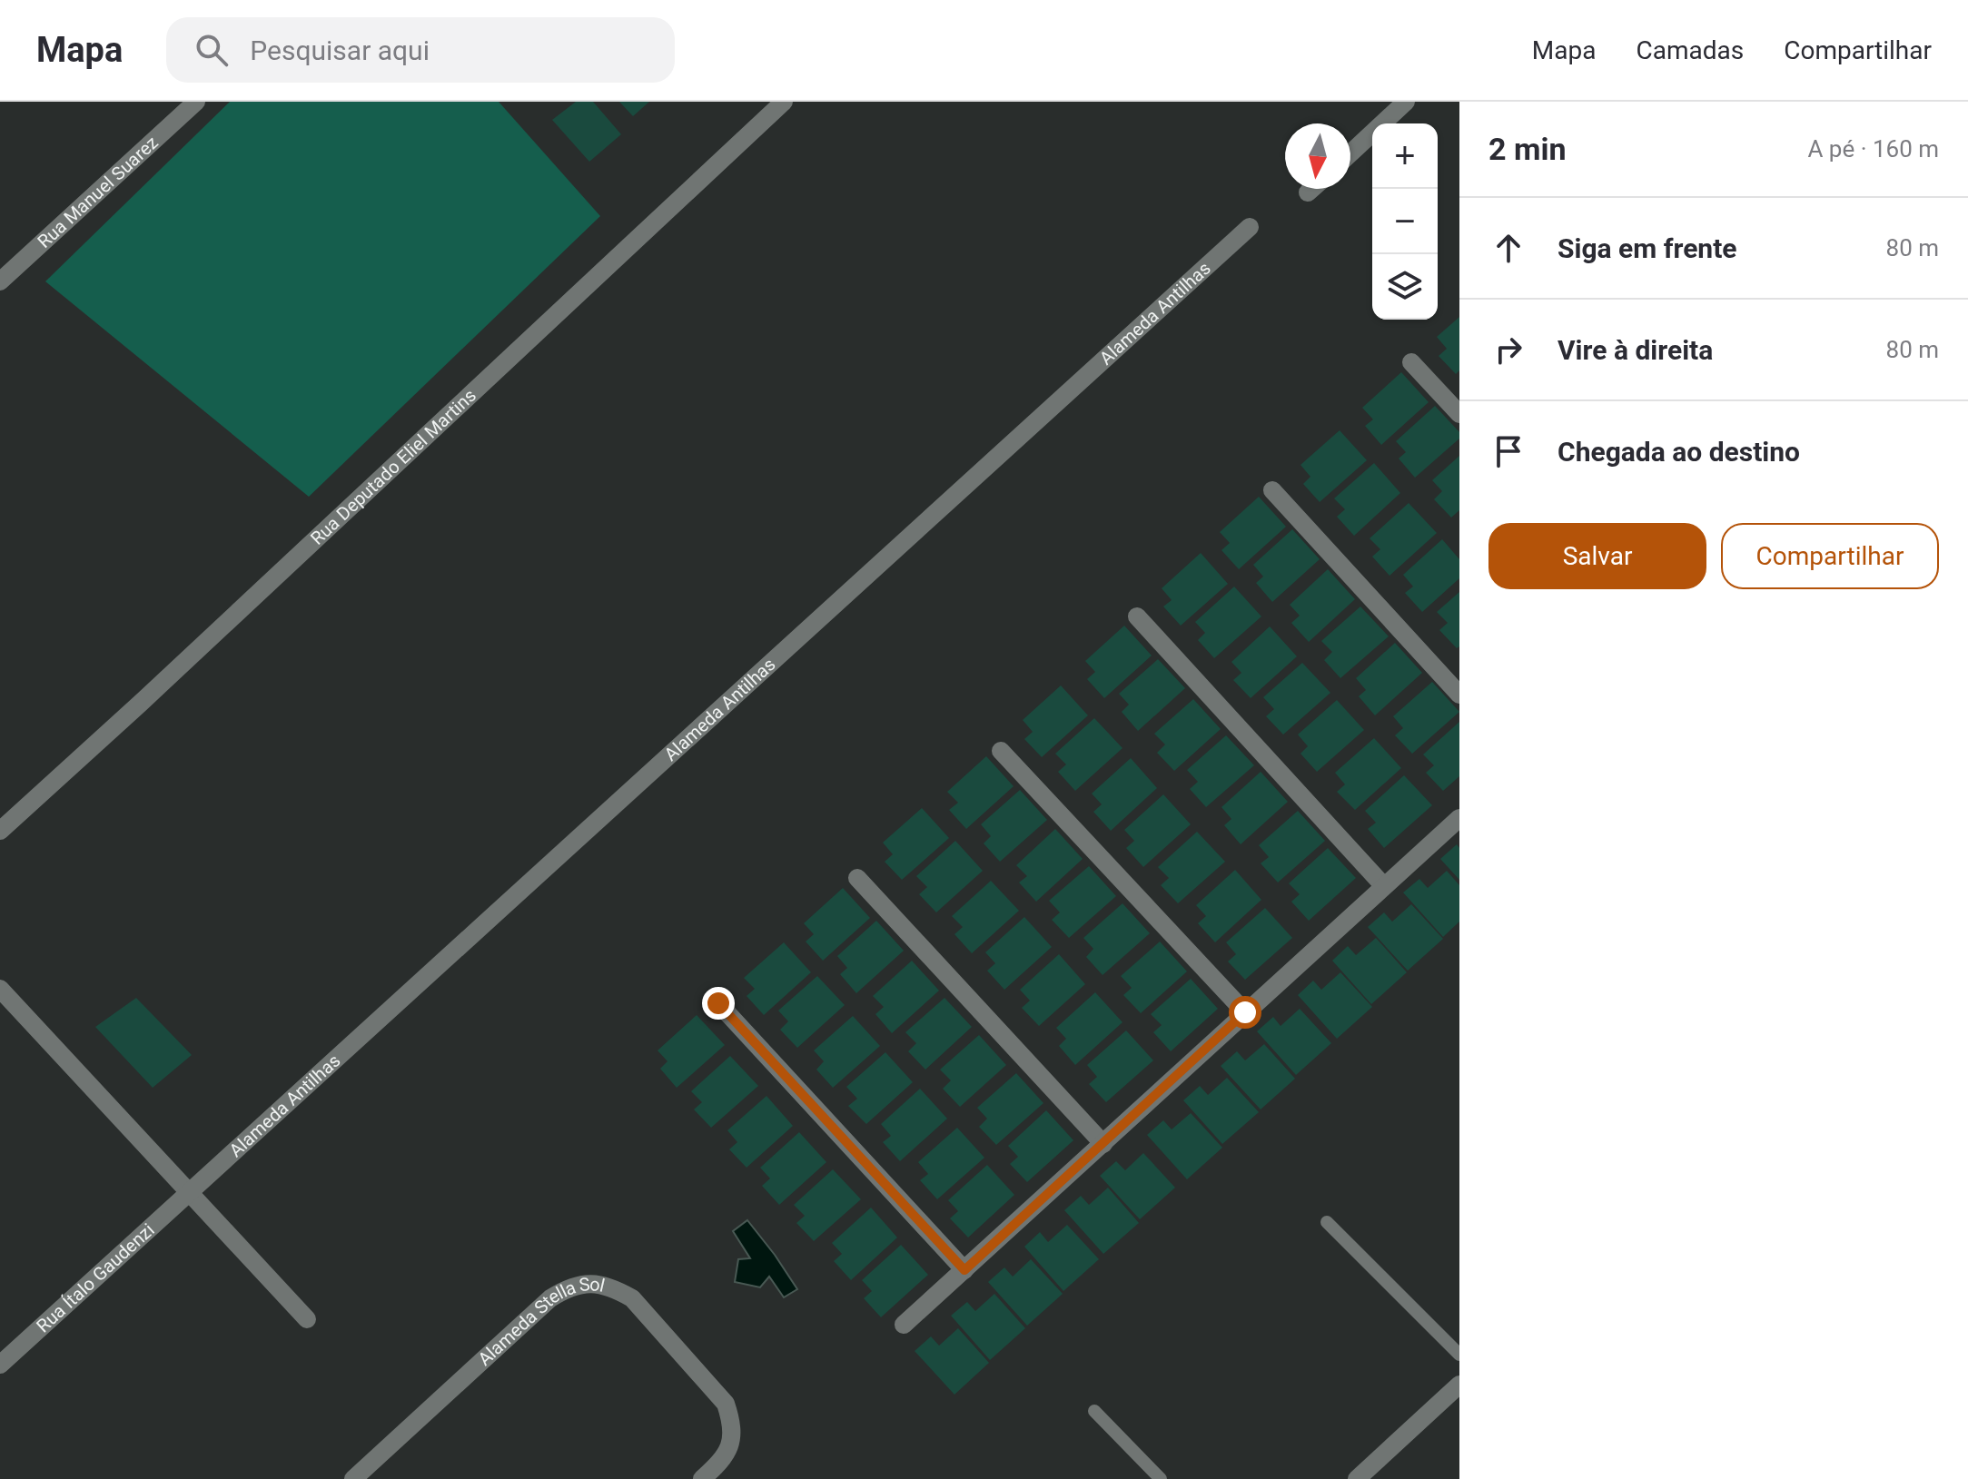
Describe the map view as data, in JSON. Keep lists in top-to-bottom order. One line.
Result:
{"streets":{"street":["Rua Manuel Suarez","Alameda Antilhas","Rua Deputado Eliel Martins","Rua Ítalo Gaudenzi","Alameda Stella Sol"]},"crossings":[["Alameda Antilhas","Rua Ítalo Gaudenzi"]],"north":"bottom","page":{"header":"Mapa","search":"Pesquisar aqui","nav":["Mapa","Camadas","Compartilhar"],"heading":["2 min","A pé · 160 m"],"map_buttons":["+","−"],"list":[["Siga em frente","80 m"],["Vire à direita","80 m"],"Chegada ao destino"],"buttons":["Salvar","Compartilhar"]}}
